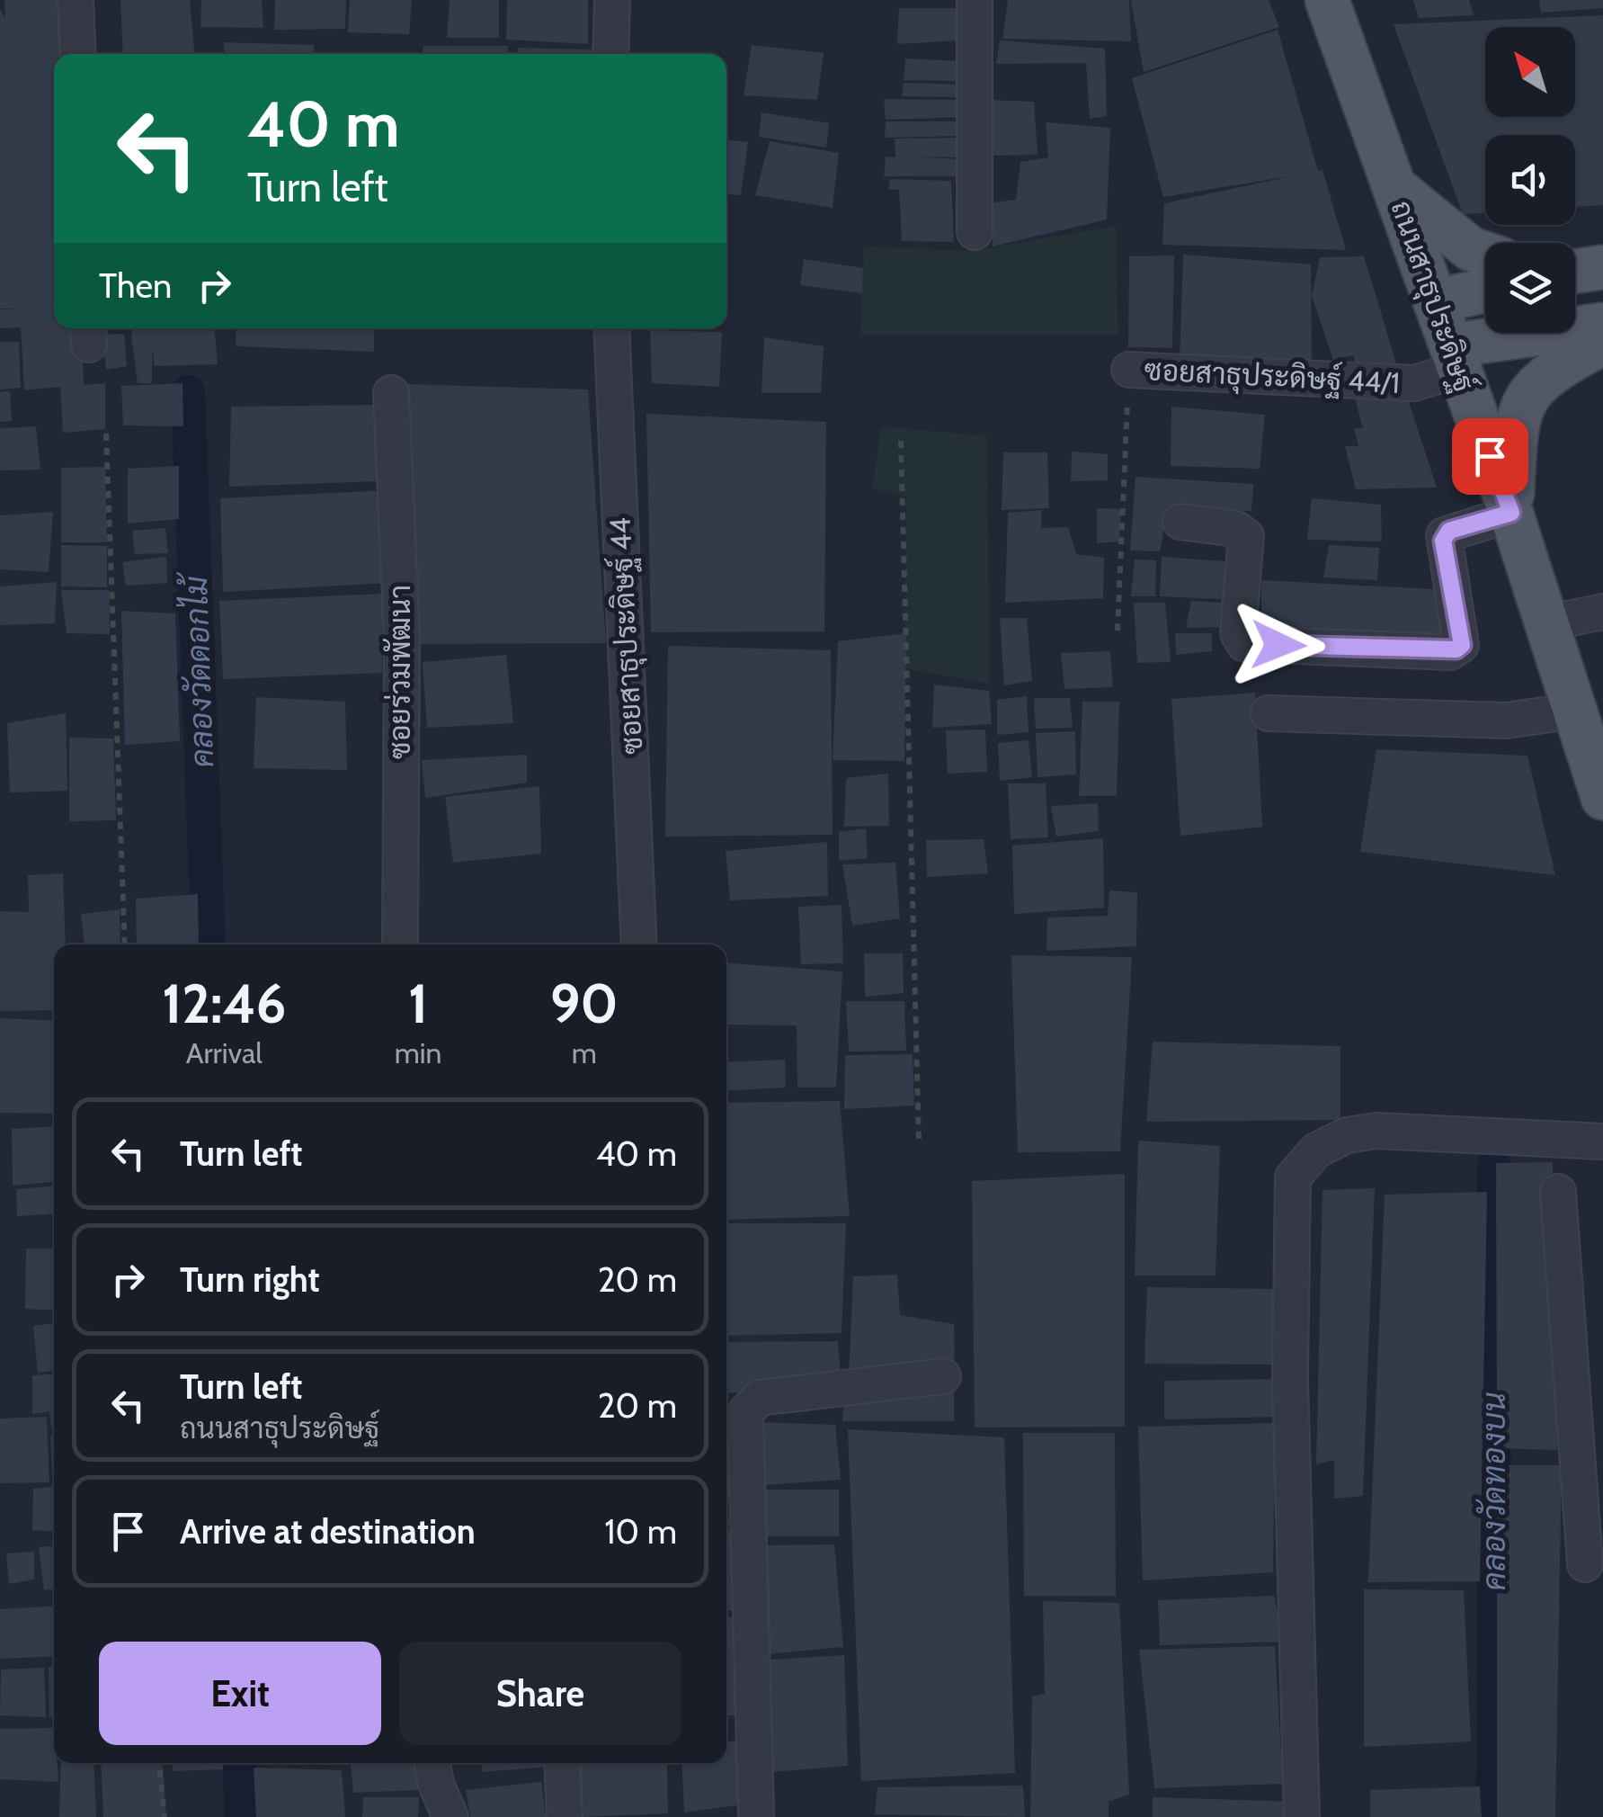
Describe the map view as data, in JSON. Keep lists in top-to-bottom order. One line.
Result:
{"streets":{"main road":["ถนนสาธุประดิษฐ์"],"street":["ซอยสาธุประดิษฐ์ 44/1","ซอยสาธุประดิษฐ์ 44","ซอยร่วมพัฒนา"]},"crossings":[["ถนนสาธุประดิษฐ์","ซอยสาธุประดิษฐ์ 44/1"]],"water":["คลองวัดดอกไม้","คลองวัดทองบน"],"north":"top left","page":{"turn":["40 m","Turn left"],"then":"Then","eta":["12:46","Arrival","1","min","90","m"],"list":[{"name":"Turn left","value":"40 m"},{"name":"Turn right","value":"20 m"},{"name":"Turn left","note":"ถนนสาธุประดิษฐ์","value":"20 m"},{"name":"Arrive at destination","value":"10 m"}],"buttons":["Exit","Share"]}}
